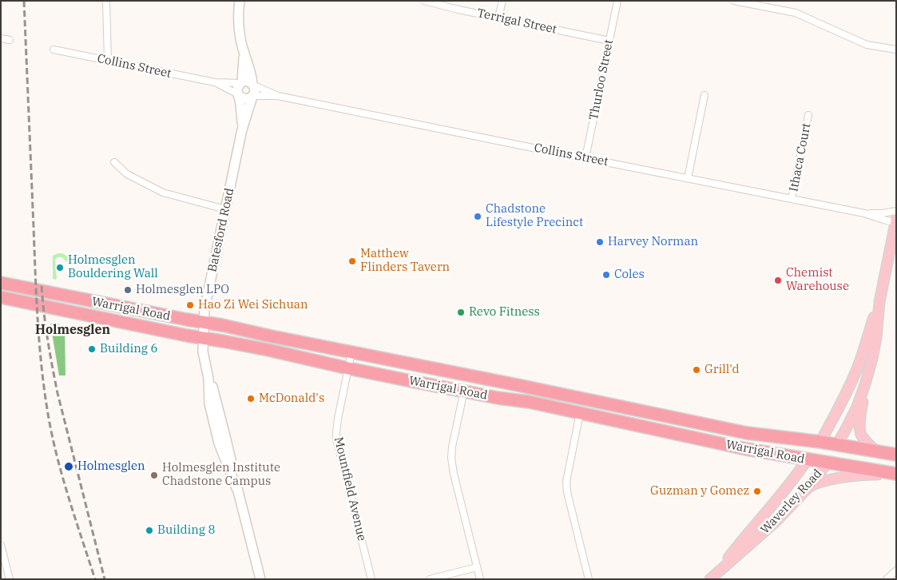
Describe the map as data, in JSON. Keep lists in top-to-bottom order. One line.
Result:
{"streets":{"highway":["Warrigal Road","Waverley Road"],"street":["Terrigal Street","Collins Street","Thurloo Street","Ithaca Court","Batesford Road","Mountfield Avenue"]},"crossings":[["Terrigal Street","Thurloo Street"],["Collins Street","Thurloo Street"],["Collins Street","Ithaca Court"],["Collins Street","Batesford Road"],["Collins Street","Waverley Road"],["Batesford Road","Warrigal Road"],["Warrigal Road","Mountfield Avenue"],["Warrigal Road","Waverley Road"]],"districts":["Holmesglen"],"places":["Chadstone Lifestyle Precinct","Harvey Norman","Matthew Flinders Tavern","Holmesglen Bouldering Wall","Coles","Chemist Warehouse","Holmesglen LPO","Hao Zi Wei Sichuan","Revo Fitness","Building 6","Grill'd","McDonald's","Holmesglen","Holmesglen Institute Chadstone Campus","Guzman y Gomez","Building 8"]}
